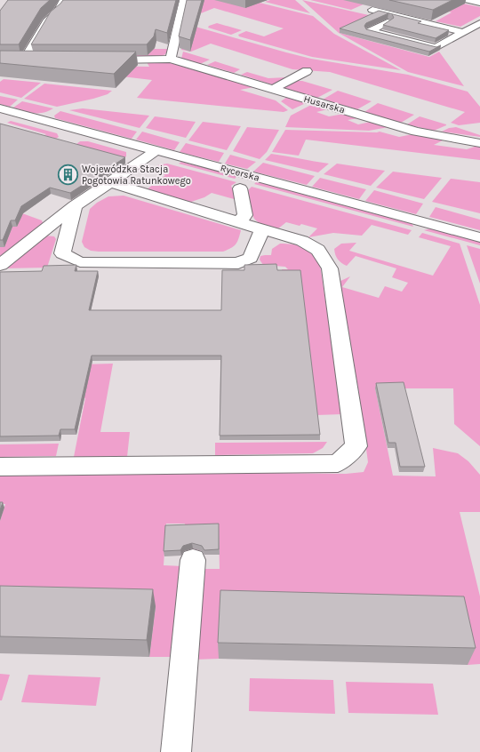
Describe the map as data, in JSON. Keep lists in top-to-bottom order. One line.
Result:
{"streets":{"street":["Husarska","Rycerska"]},"places":{"building":["Wojewódzka Stacja Pogotowia Ratunkowego"]}}
